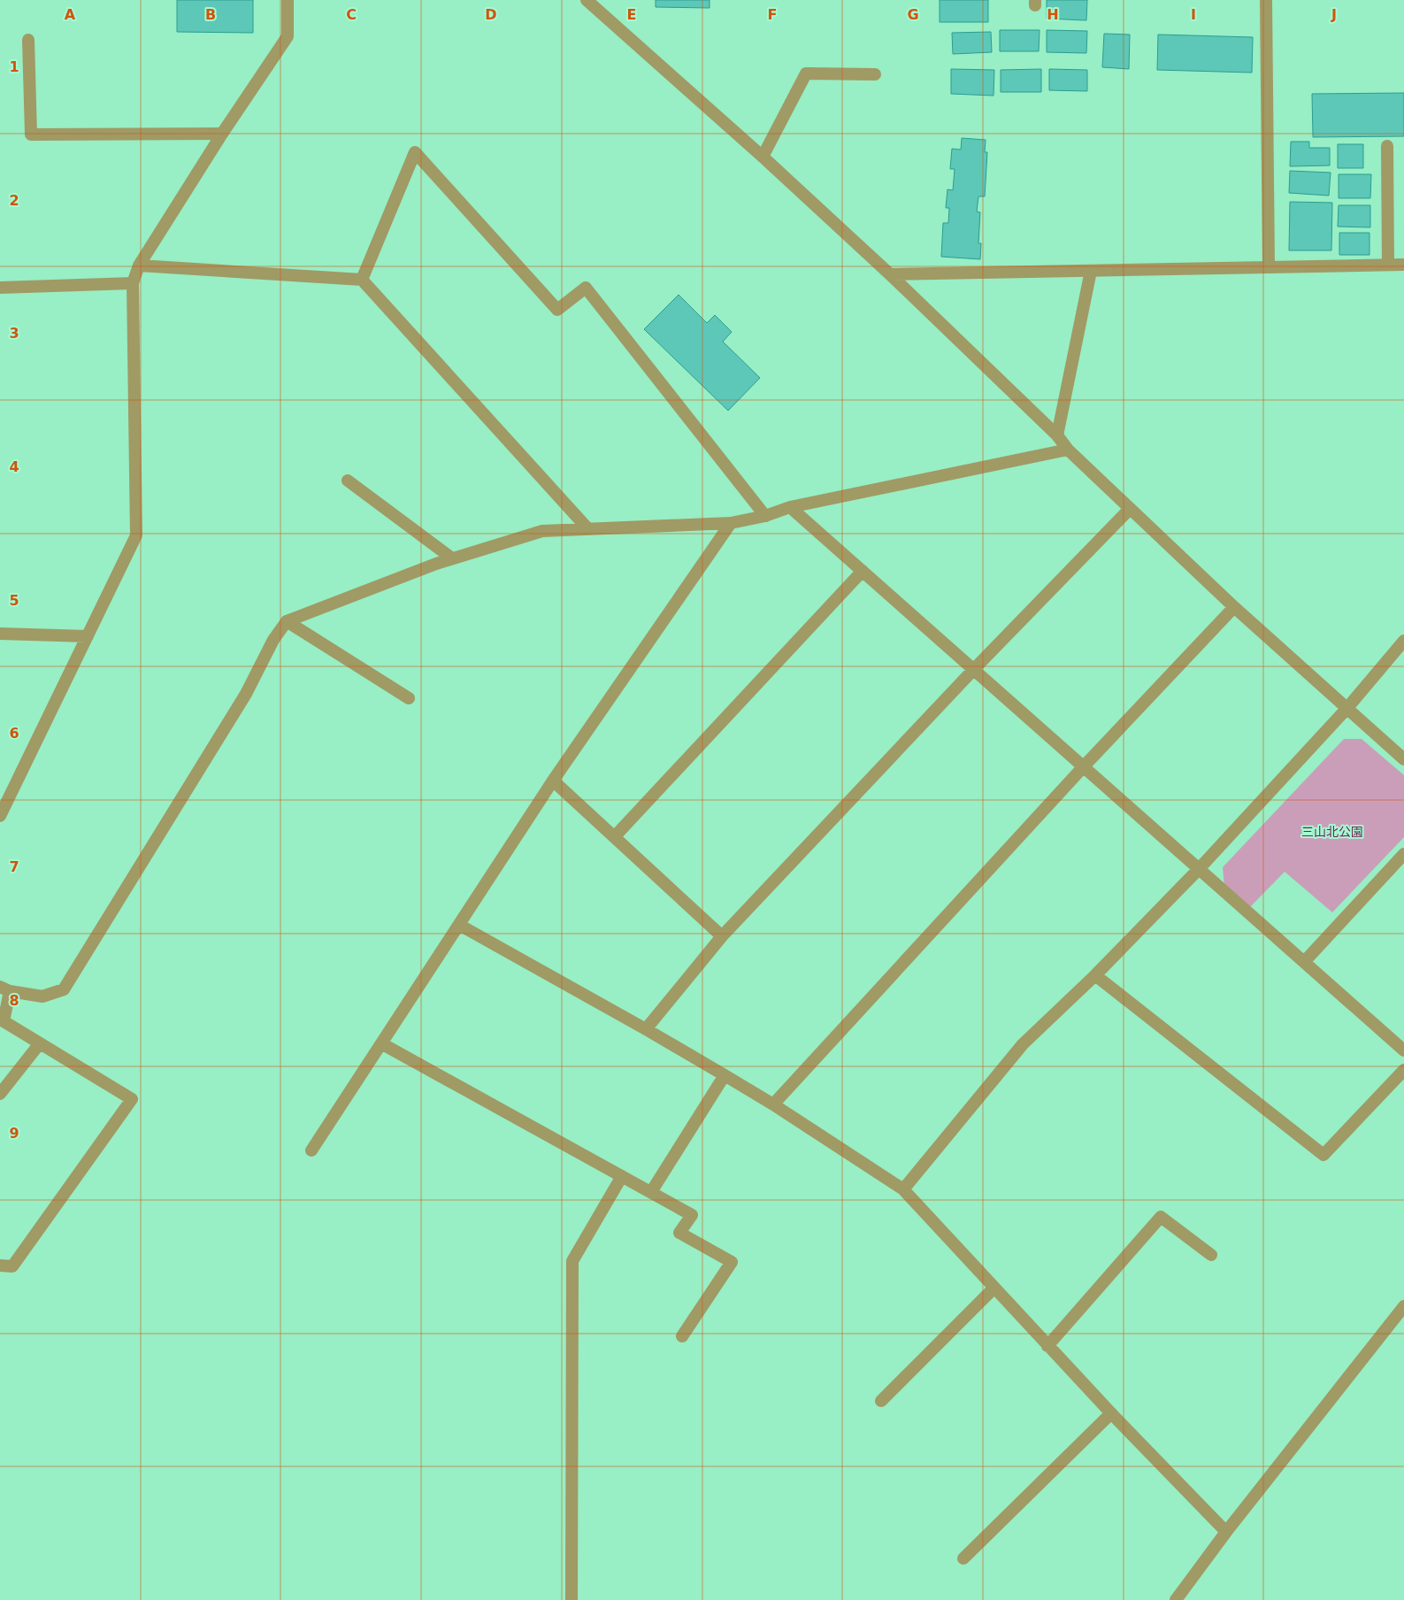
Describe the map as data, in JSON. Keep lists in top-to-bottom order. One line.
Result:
{"parks":["三山北公園"],"grid":{"columns":["A","B","C","D","E","F","G","H","I","J"],"rows":["1","2","3","4","5","6","7","8","9"]}}
